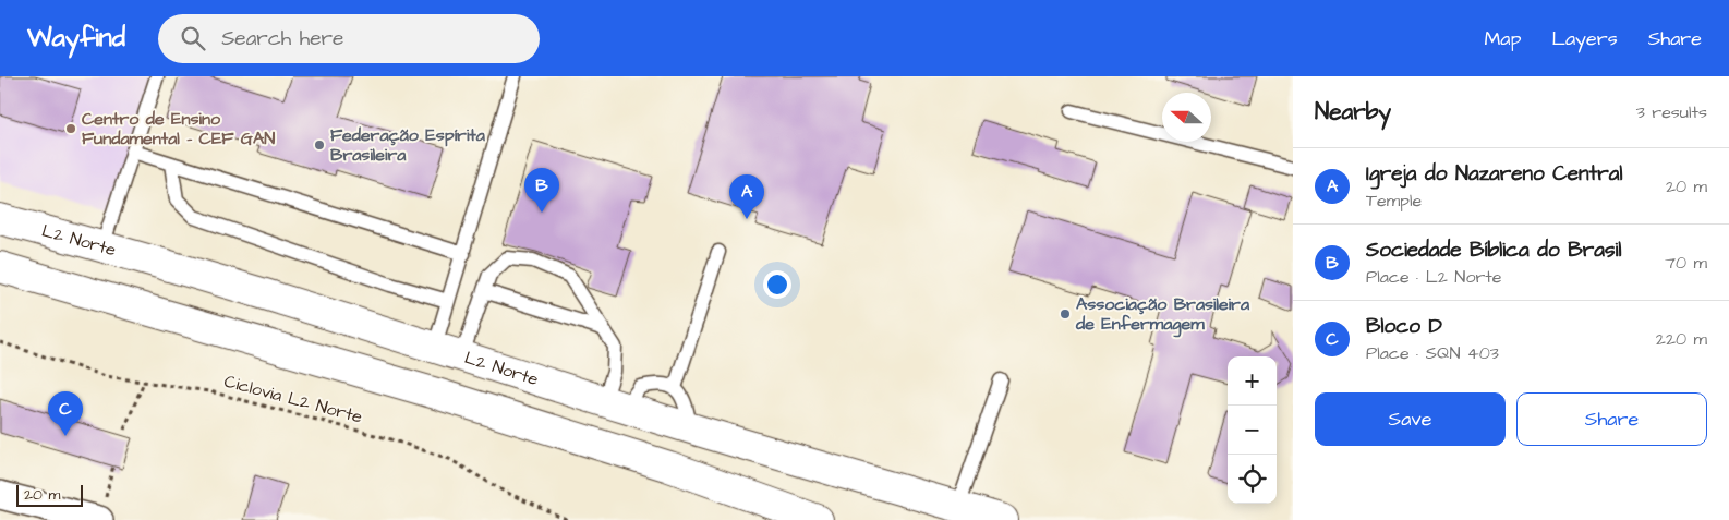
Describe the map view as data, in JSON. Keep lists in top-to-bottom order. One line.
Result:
{"streets":{"main road":["L2 Norte"],"path":["Ciclovia L2 Norte"]},"places":["Centro de Ensino Fundamental - CEF GAN","Federação Espírita Brasileira","Associação Brasileira de Enfermagem"],"scale_bar":"20 m","north":"left","page":{"header":"Wayfind","search":"Search here","nav":["Map","Layers","Share"],"heading":["Nearby","3 results"],"list":[{"mark":"A","name":"Igreja do Nazareno Central","note":"Temple","value":"20 m"},{"mark":"B","name":"Sociedade Bíblica do Brasil","note":"Place · L2 Norte","value":"70 m"},{"mark":"C","name":"Bloco D","note":"Place · SQN 403","value":"220 m"}],"pins":["B","A","C"],"map_buttons":["+","−"],"buttons":["Save","Share"],"scale":"20 m"}}
